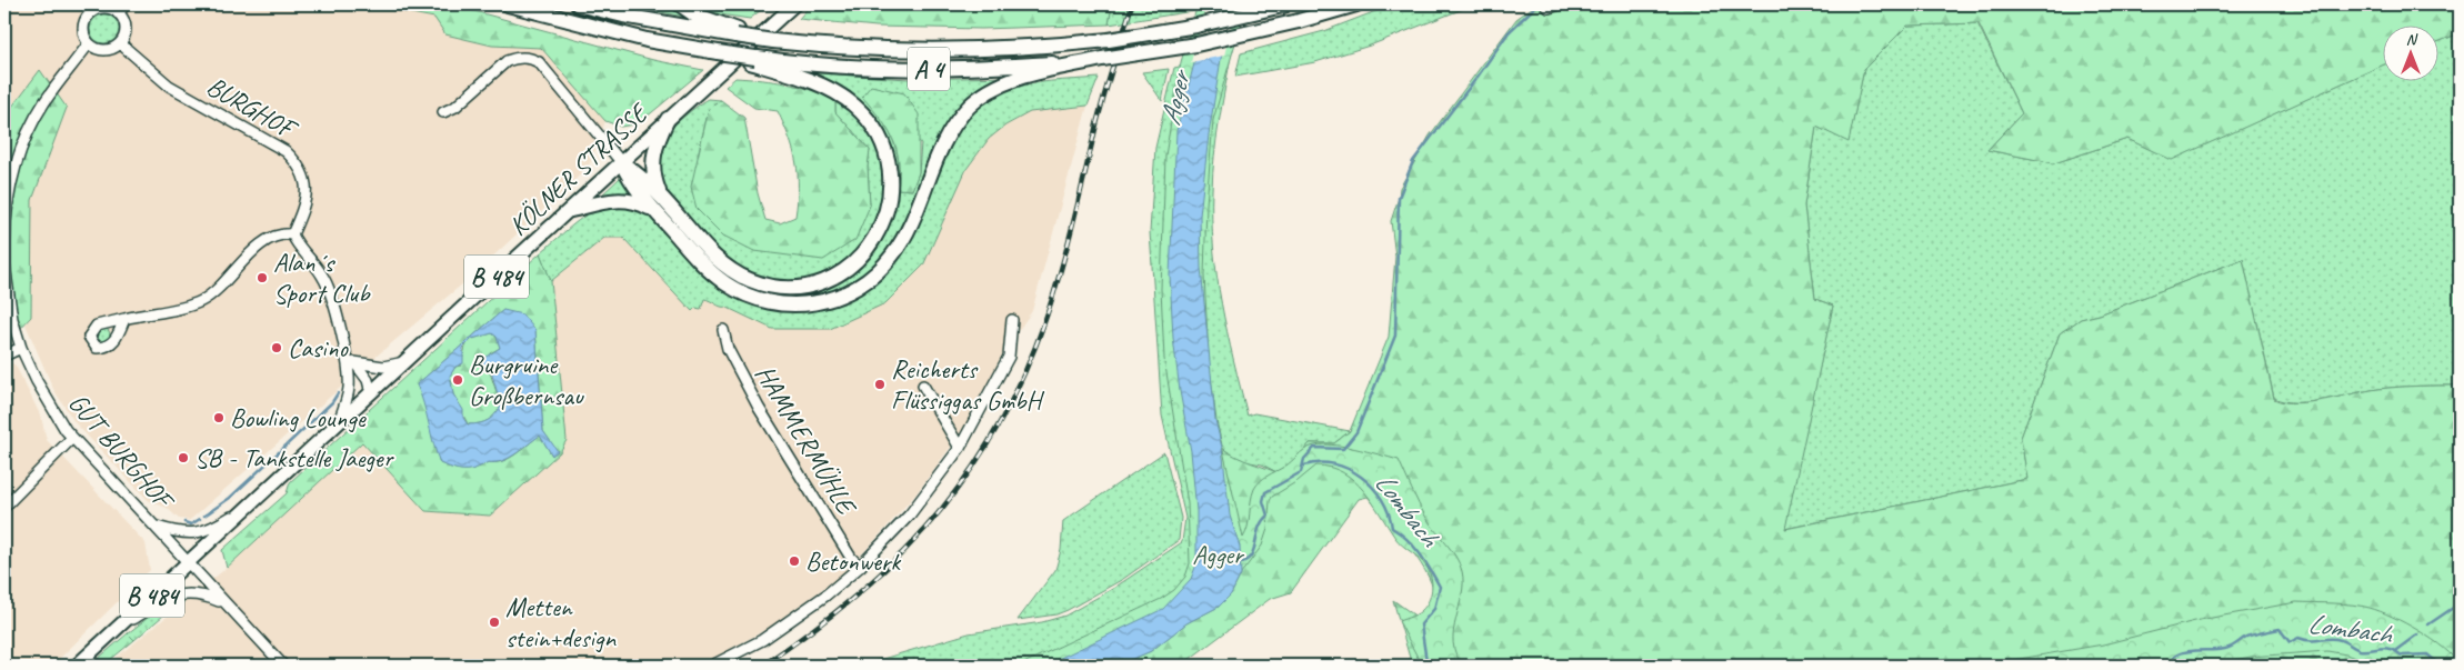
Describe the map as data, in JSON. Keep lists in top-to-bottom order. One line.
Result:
{"streets":{"highway":["A 4"],"main road":["KÖLNER STRASSE","B 484"],"street":["BURGHOF","HAMMERMÜHLE","GUT BURGHOF"]},"crossings":[["KÖLNER STRASSE","GUT BURGHOF"]],"water":["Agger","Lombach"],"parks":["Agger"],"places":["Alan´s Sport Club","Casino","Burgruine Großbernsau","Reicherts Flüssiggas GmbH","Bowling Lounge","SB - Tankstelle Jaeger","Betonwerk","Metten stein+design"],"north":"top"}
